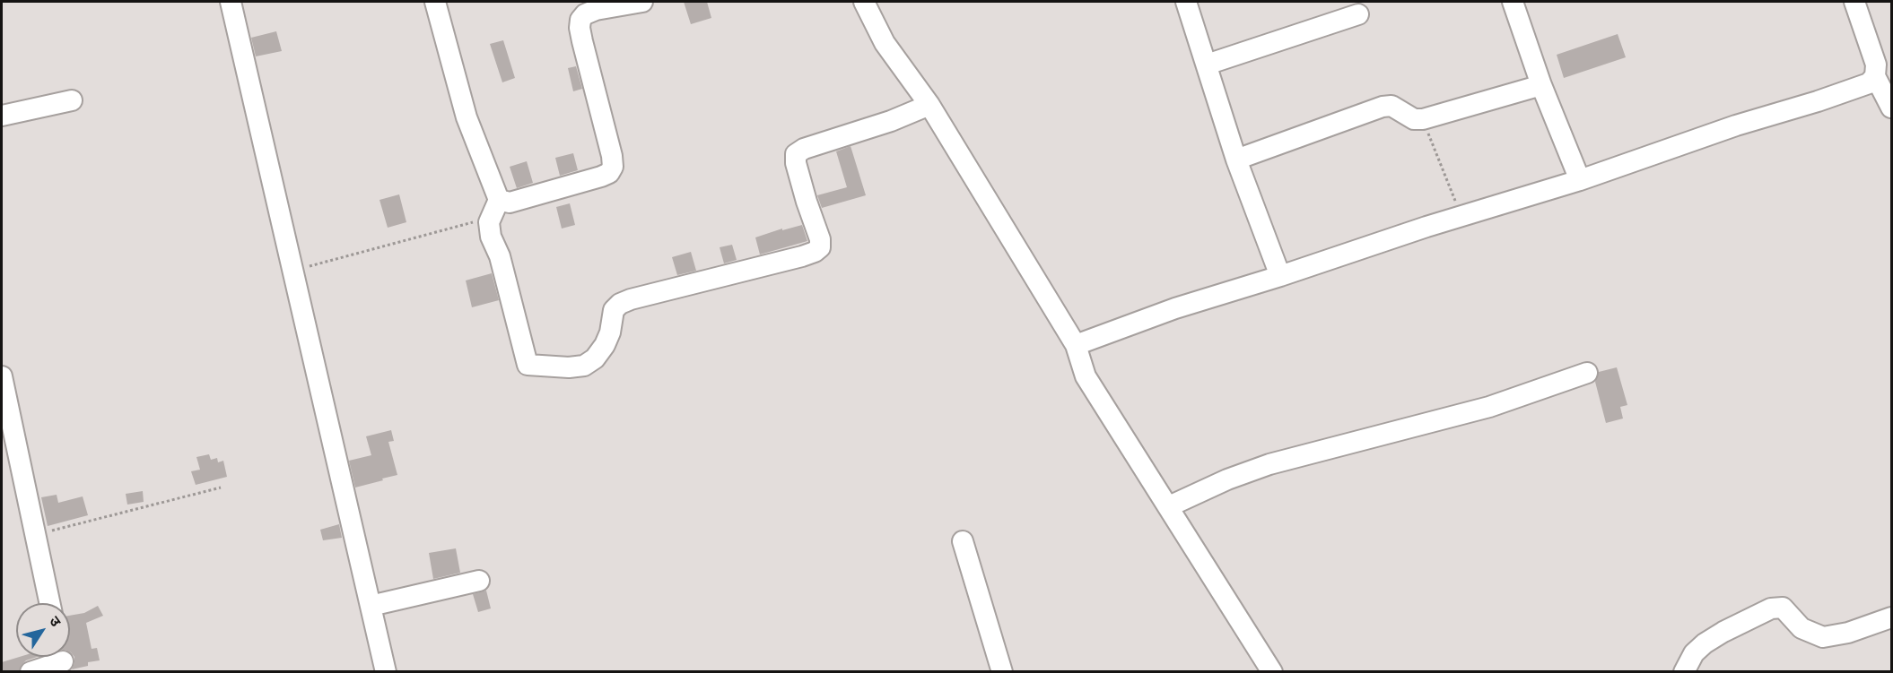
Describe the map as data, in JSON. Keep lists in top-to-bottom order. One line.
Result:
{"north":"top right"}
